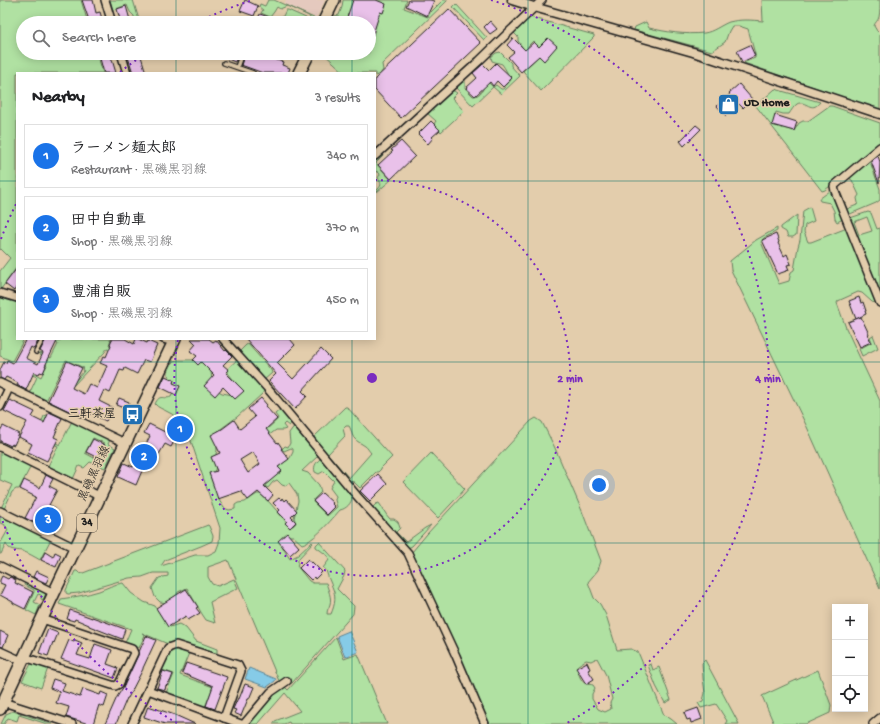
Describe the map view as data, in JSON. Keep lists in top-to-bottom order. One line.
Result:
{"streets":{"main road":["黒磯黒羽線","34"]},"places":{"shop":["UD Home"],"bus stop":["三軒茶屋"]},"page":{"search":"Search here","heading":["Nearby","3 results"],"list":[{"mark":"1","name":"ラーメン麺太郎","note":"Restaurant · 黒磯黒羽線","value":"340 m"},{"mark":"2","name":"田中自動車","note":"Shop · 黒磯黒羽線","value":"370 m"},{"mark":"3","name":"豊浦自販","note":"Shop · 黒磯黒羽線","value":"450 m"}],"pins":["1","2","3"],"map_buttons":["+","−"]},"rings":["2 min","4 min"]}
